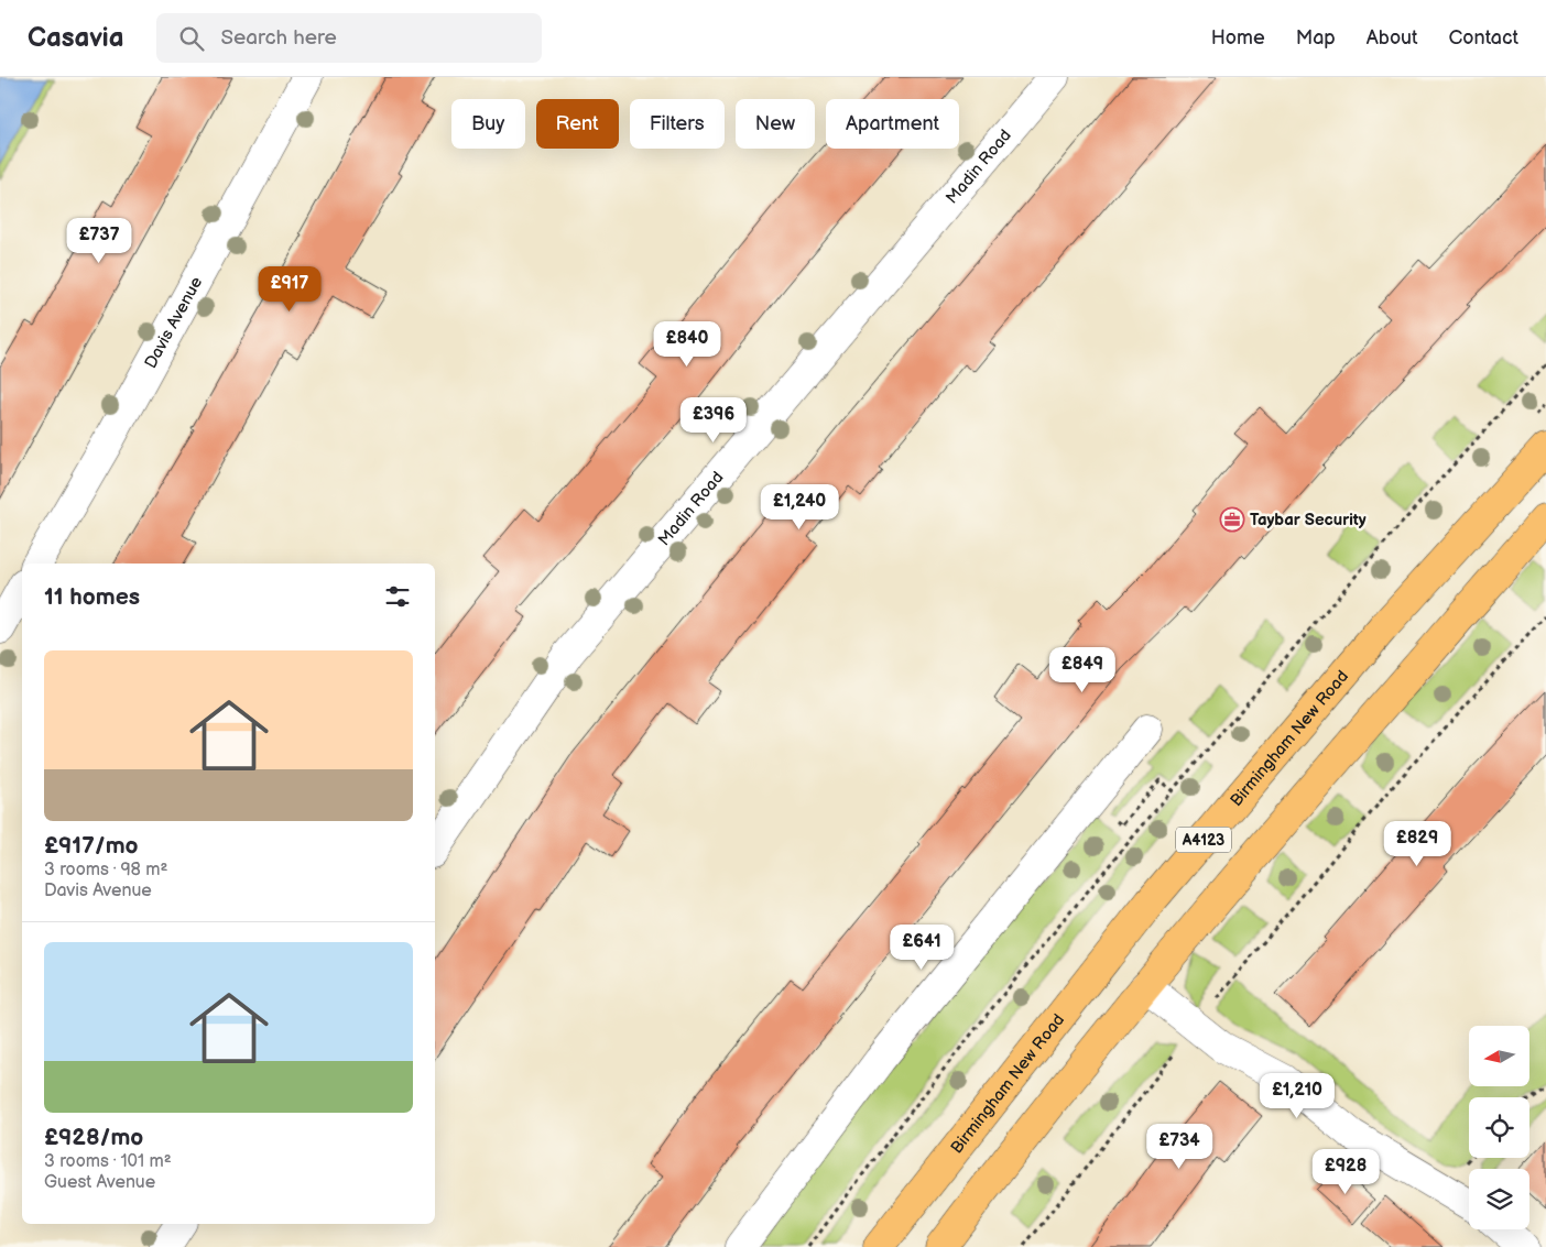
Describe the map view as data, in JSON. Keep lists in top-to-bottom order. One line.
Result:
{"streets":{"highway":["Birmingham New Road","A4123"],"street":["Madin Road","Davis Avenue"]},"places":{"office":["Taybar Security"]},"north":"left","page":{"header":"Casavia","search":"Search here","nav":["Home","Map","About","Contact"],"chip":["Buy","Rent","Filters","New","Apartment"],"price":["£737","£917","£840","£396","£1,240","£849","£829","£641","£1,210","£734","£928"],"heading":"11 homes","list":[{"name":"£917/mo","note":"3 rooms · 98 m² · Davis Avenue"},{"name":"£928/mo","note":"3 rooms · 101 m² · Guest Avenue"}]}}
